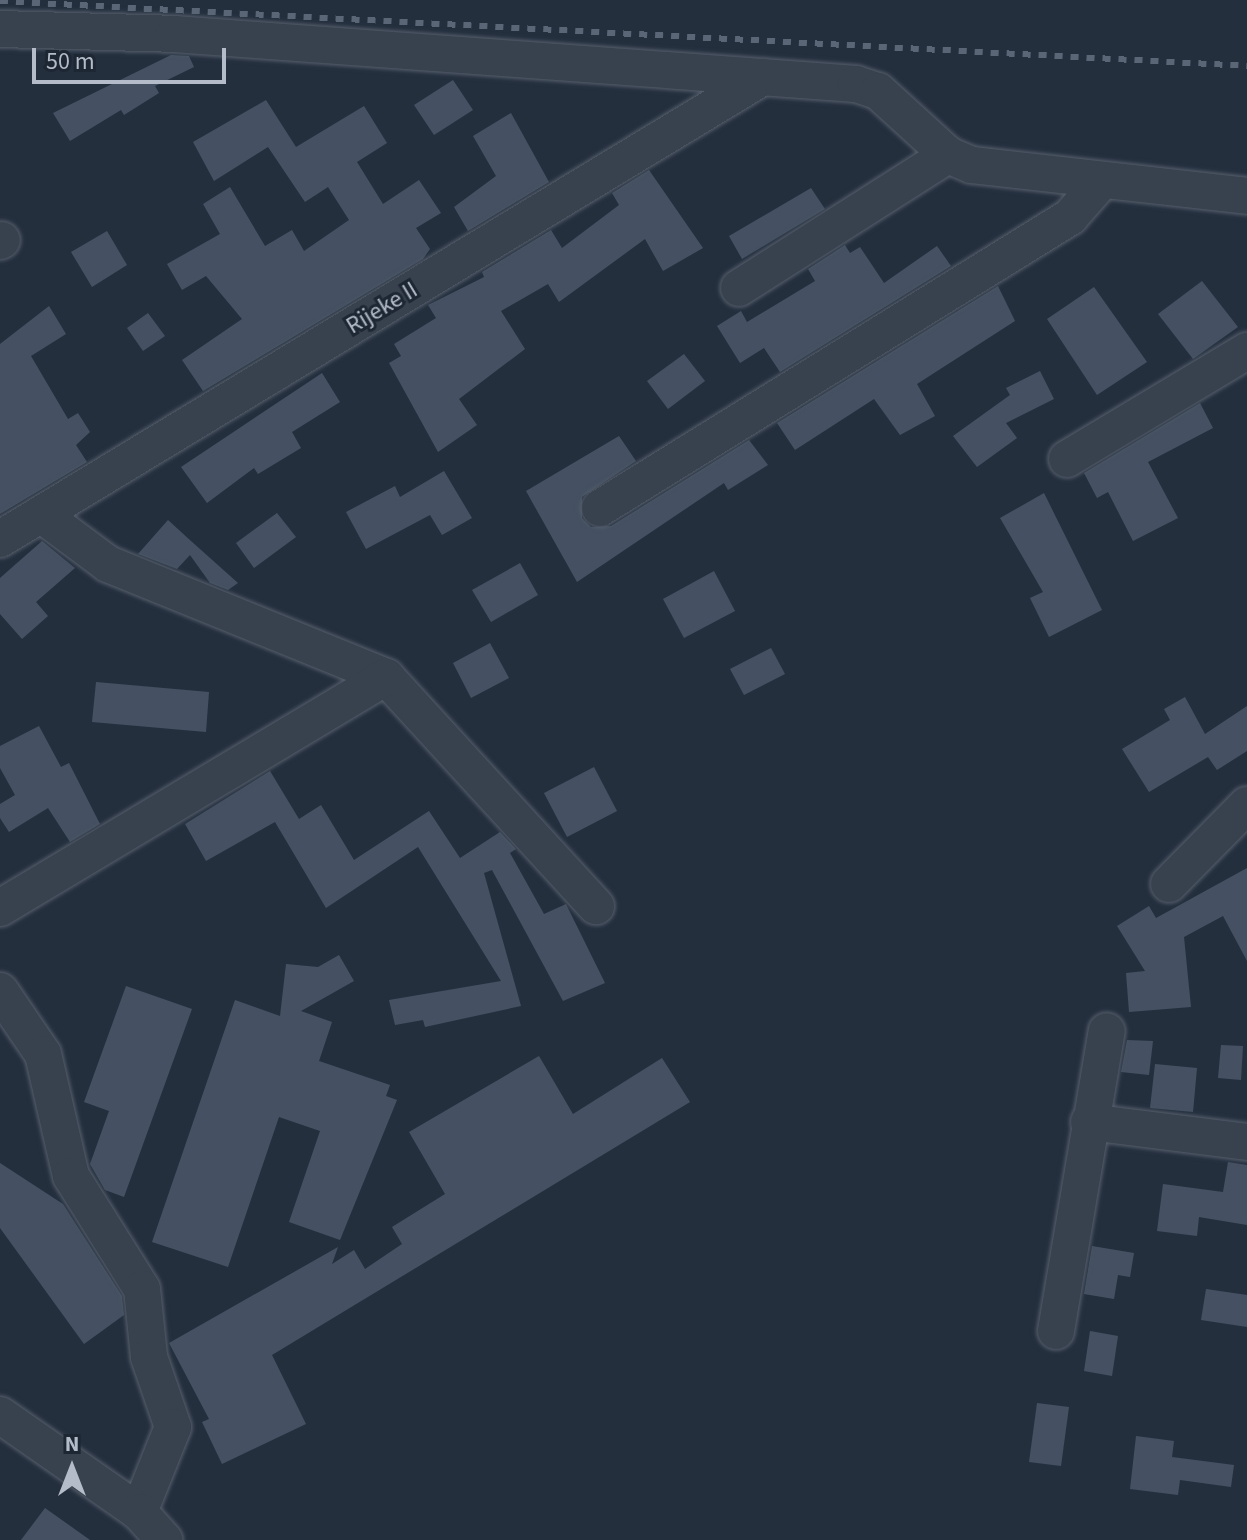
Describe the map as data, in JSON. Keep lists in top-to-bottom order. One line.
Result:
{"streets":{"street":["Rijeke II"]},"scale_bar":"50 m","north":"top"}
